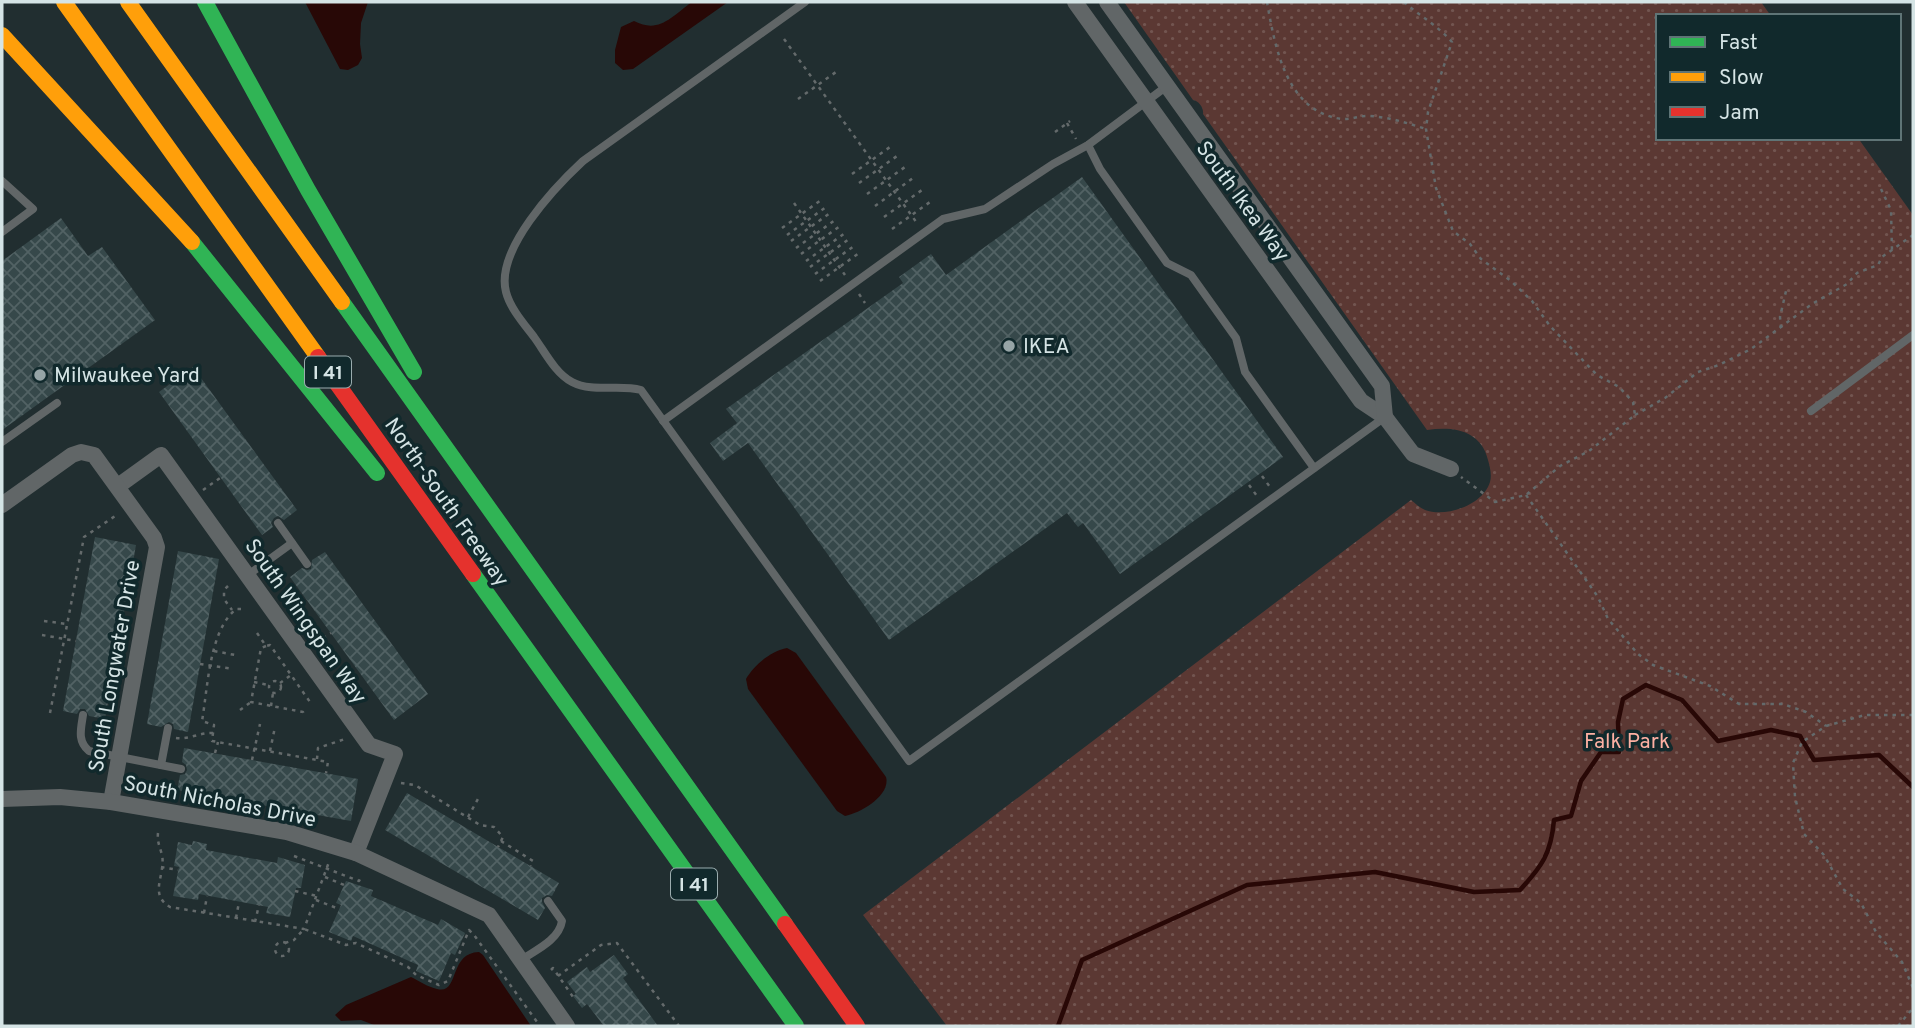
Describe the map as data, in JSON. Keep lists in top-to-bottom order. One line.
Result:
{"streets":{"highway":["I 41","North-South Freeway"],"street":["South Ikea Way","South Wingspan Way","South Longwater Drive","South Nicholas Drive"]},"crossings":[["South Wingspan Way","South Longwater Drive"],["South Wingspan Way","South Nicholas Drive"],["South Longwater Drive","South Nicholas Drive"]],"parks":["Falk Park"],"places":["IKEA","Milwaukee Yard"],"legend":["Fast","Slow","Jam"]}
